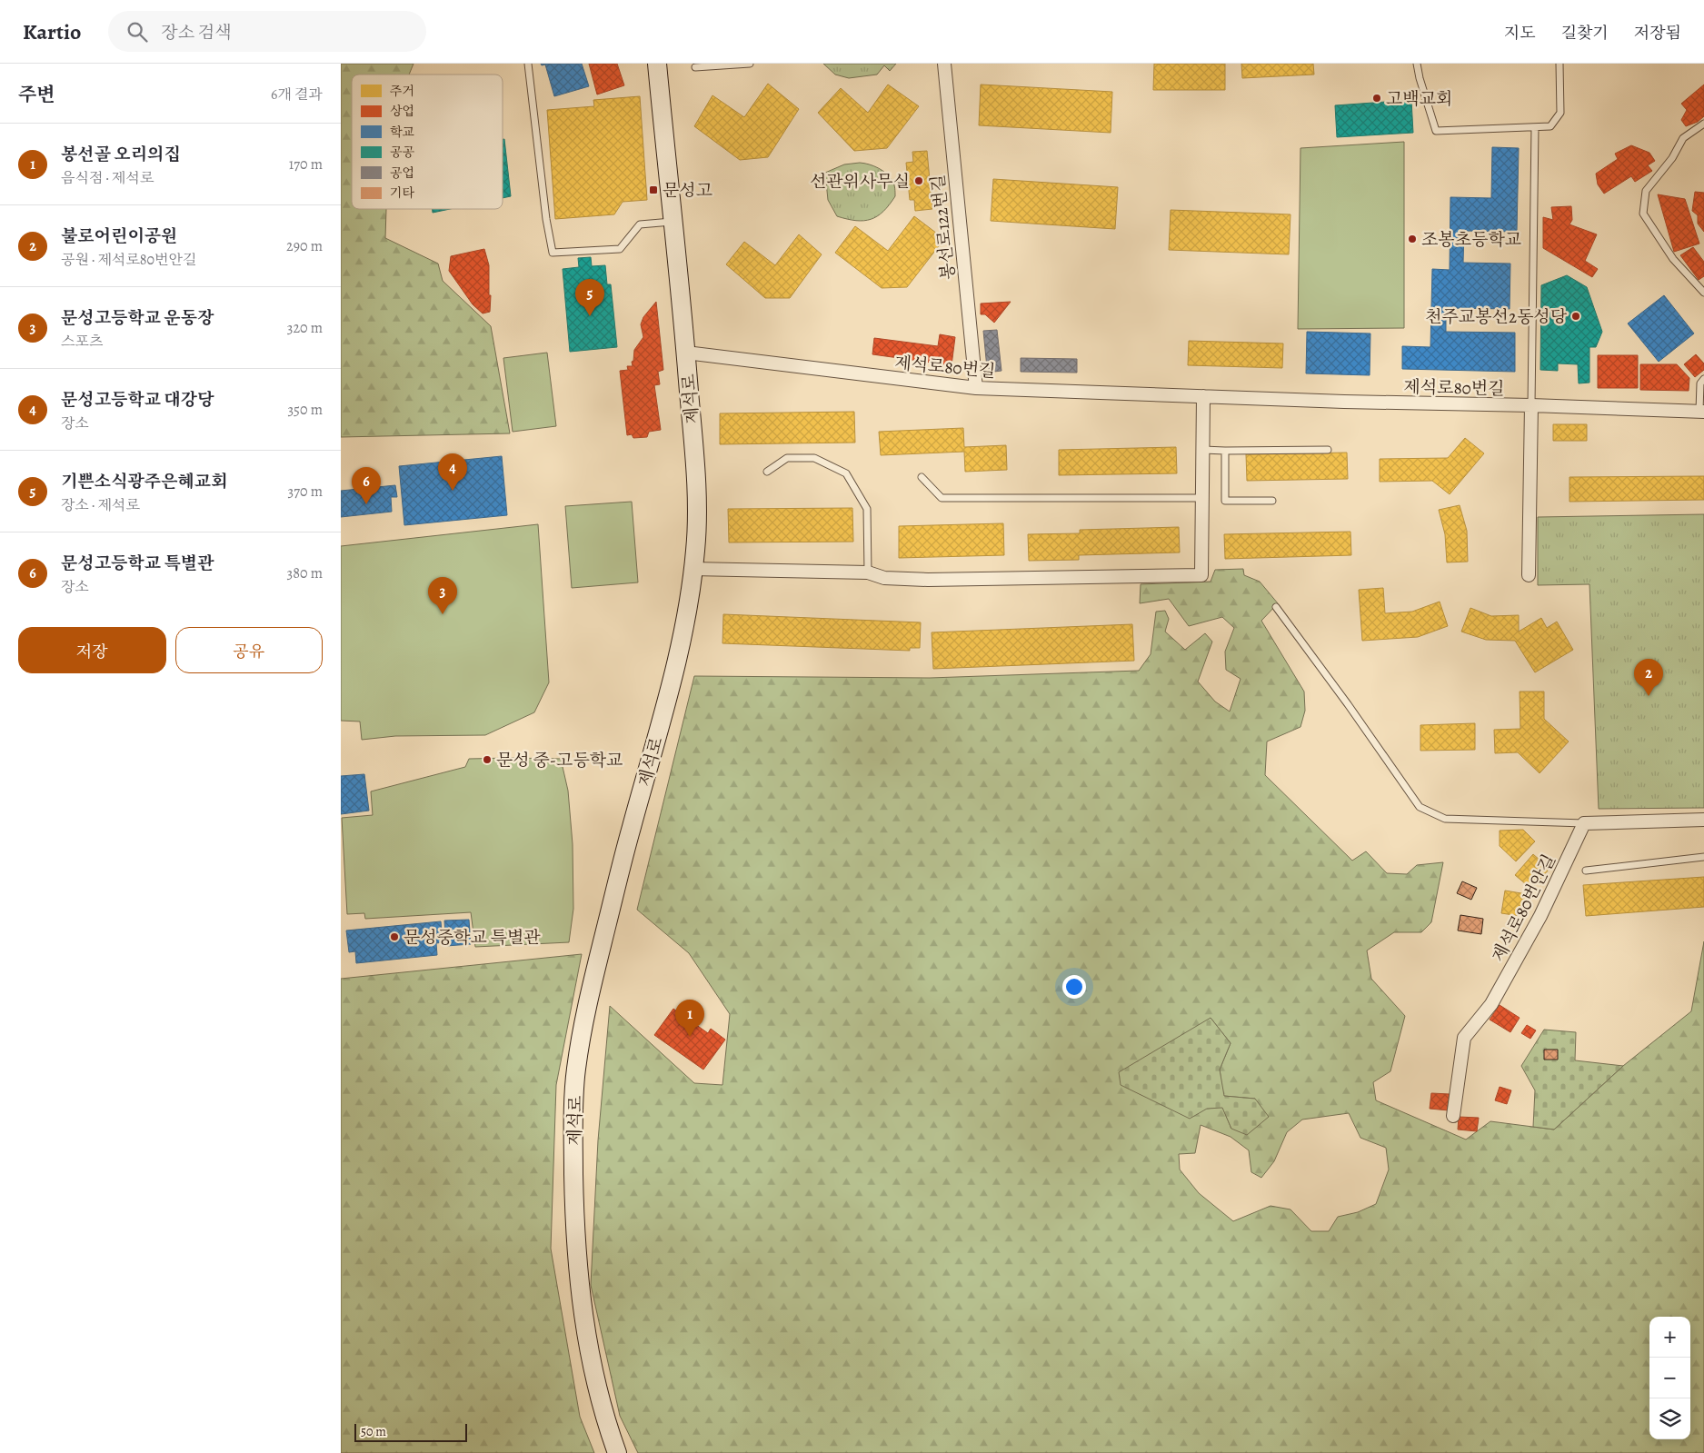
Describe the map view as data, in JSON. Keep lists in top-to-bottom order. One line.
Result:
{"streets":{"street":["봉선로122번길","제석로80번길","제석로","제석로80번안길"]},"crossings":[["봉선로122번길","제석로80번길"],["제석로80번길","제석로"]],"places":{"other":["고백교회","선관위사무실","조봉초등학교","천주교봉선2동성당","문성 중-고등학교","문성중학교 특별관"],"transit":["문성고"]},"legend":["주거","상업","학교","공공","공업","기타"],"scale_bar":"50 m","page":{"header":"Kartio","search":"장소 검색","nav":["지도","길찾기","저장됨"],"heading":["주변","6개 결과"],"list":[{"mark":"1","name":"봉선골 오리의집","note":"음식점 · 제석로","value":"170 m"},{"mark":"2","name":"불로어린이공원","note":"공원 · 제석로80번안길","value":"290 m"},{"mark":"3","name":"문성고등학교 운동장","note":"스포츠","value":"320 m"},{"mark":"4","name":"문성고등학교 대강당","note":"장소","value":"350 m"},{"mark":"5","name":"기쁜소식광주은혜교회","note":"장소 · 제석로","value":"370 m"},{"mark":"6","name":"문성고등학교 특별관","note":"장소","value":"380 m"}],"pins":["5","4","6","3","2","1"],"buttons":["저장","공유"],"map_buttons":["+","−"],"scale":"50 m"}}
